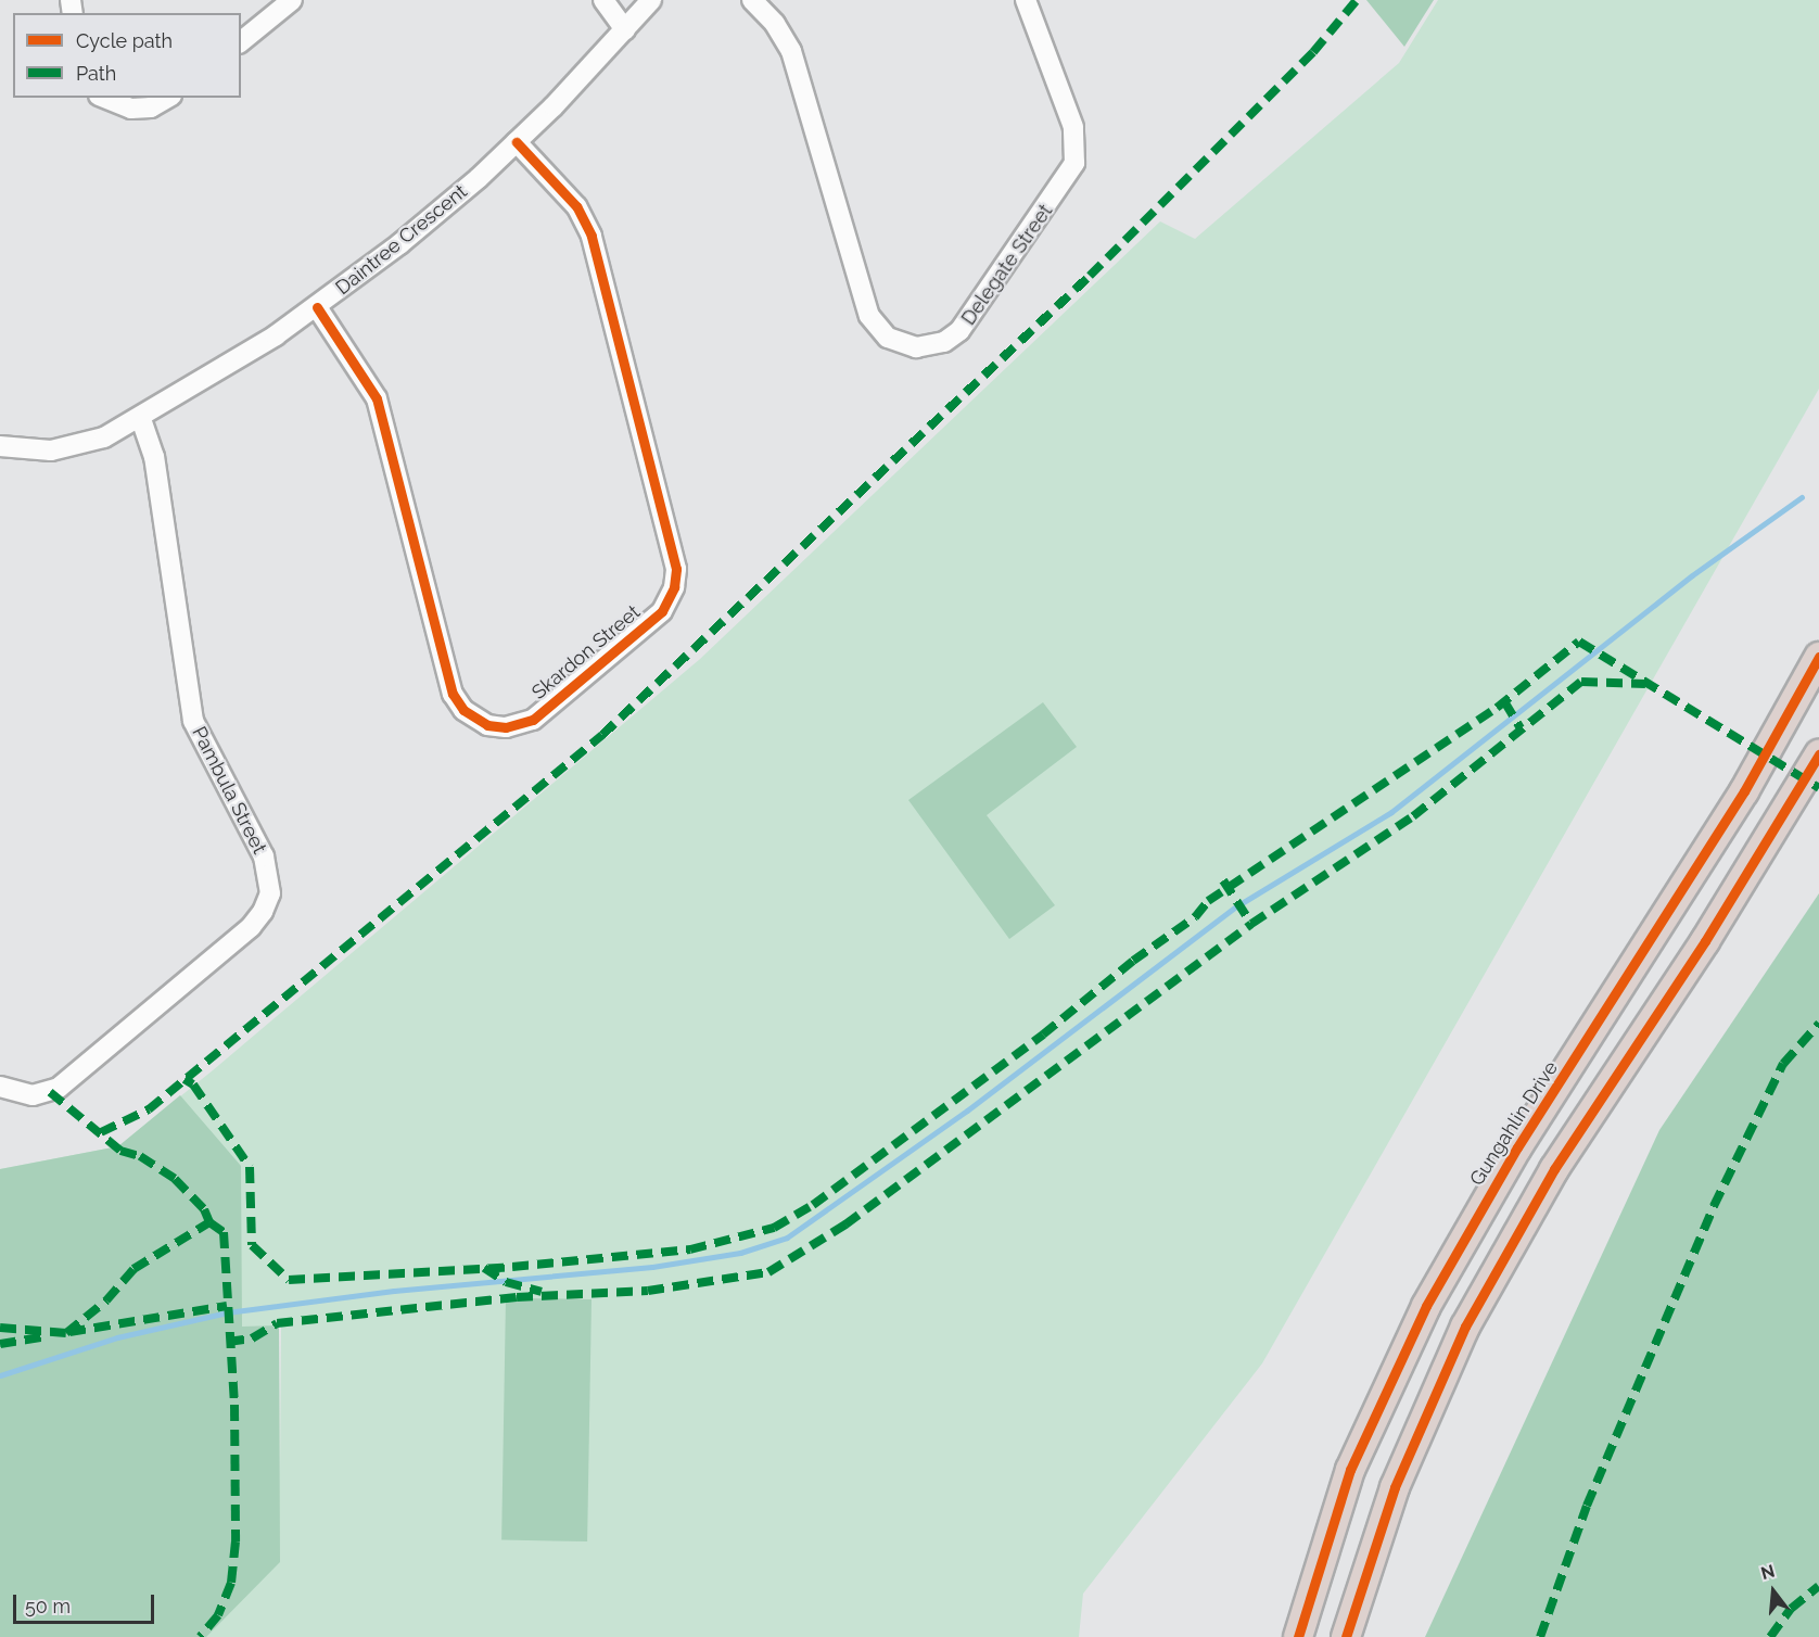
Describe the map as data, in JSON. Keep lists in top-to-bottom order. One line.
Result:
{"streets":{"highway":["Gungahlin Drive"],"street":["Daintree Crescent","Delegate Street","Skardon Street","Pambula Street"]},"crossings":[["Daintree Crescent","Skardon Street"],["Daintree Crescent","Pambula Street"]],"legend":["Cycle path","Path"],"scale_bar":"50 m","north":"top"}
